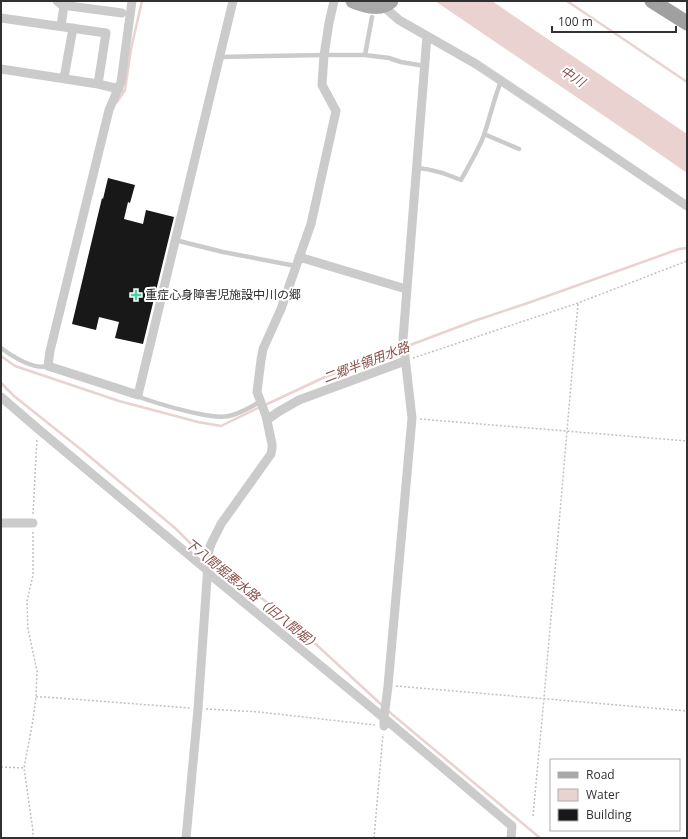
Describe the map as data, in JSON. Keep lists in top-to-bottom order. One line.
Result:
{"water":["中川","二郷半領用水路","下八間堀悪水路（旧八間堀）"],"places":{"health":["重症心身障害児施設中川の郷"]},"legend":["Road","Water","Building"],"scale_bar":"100 m"}
